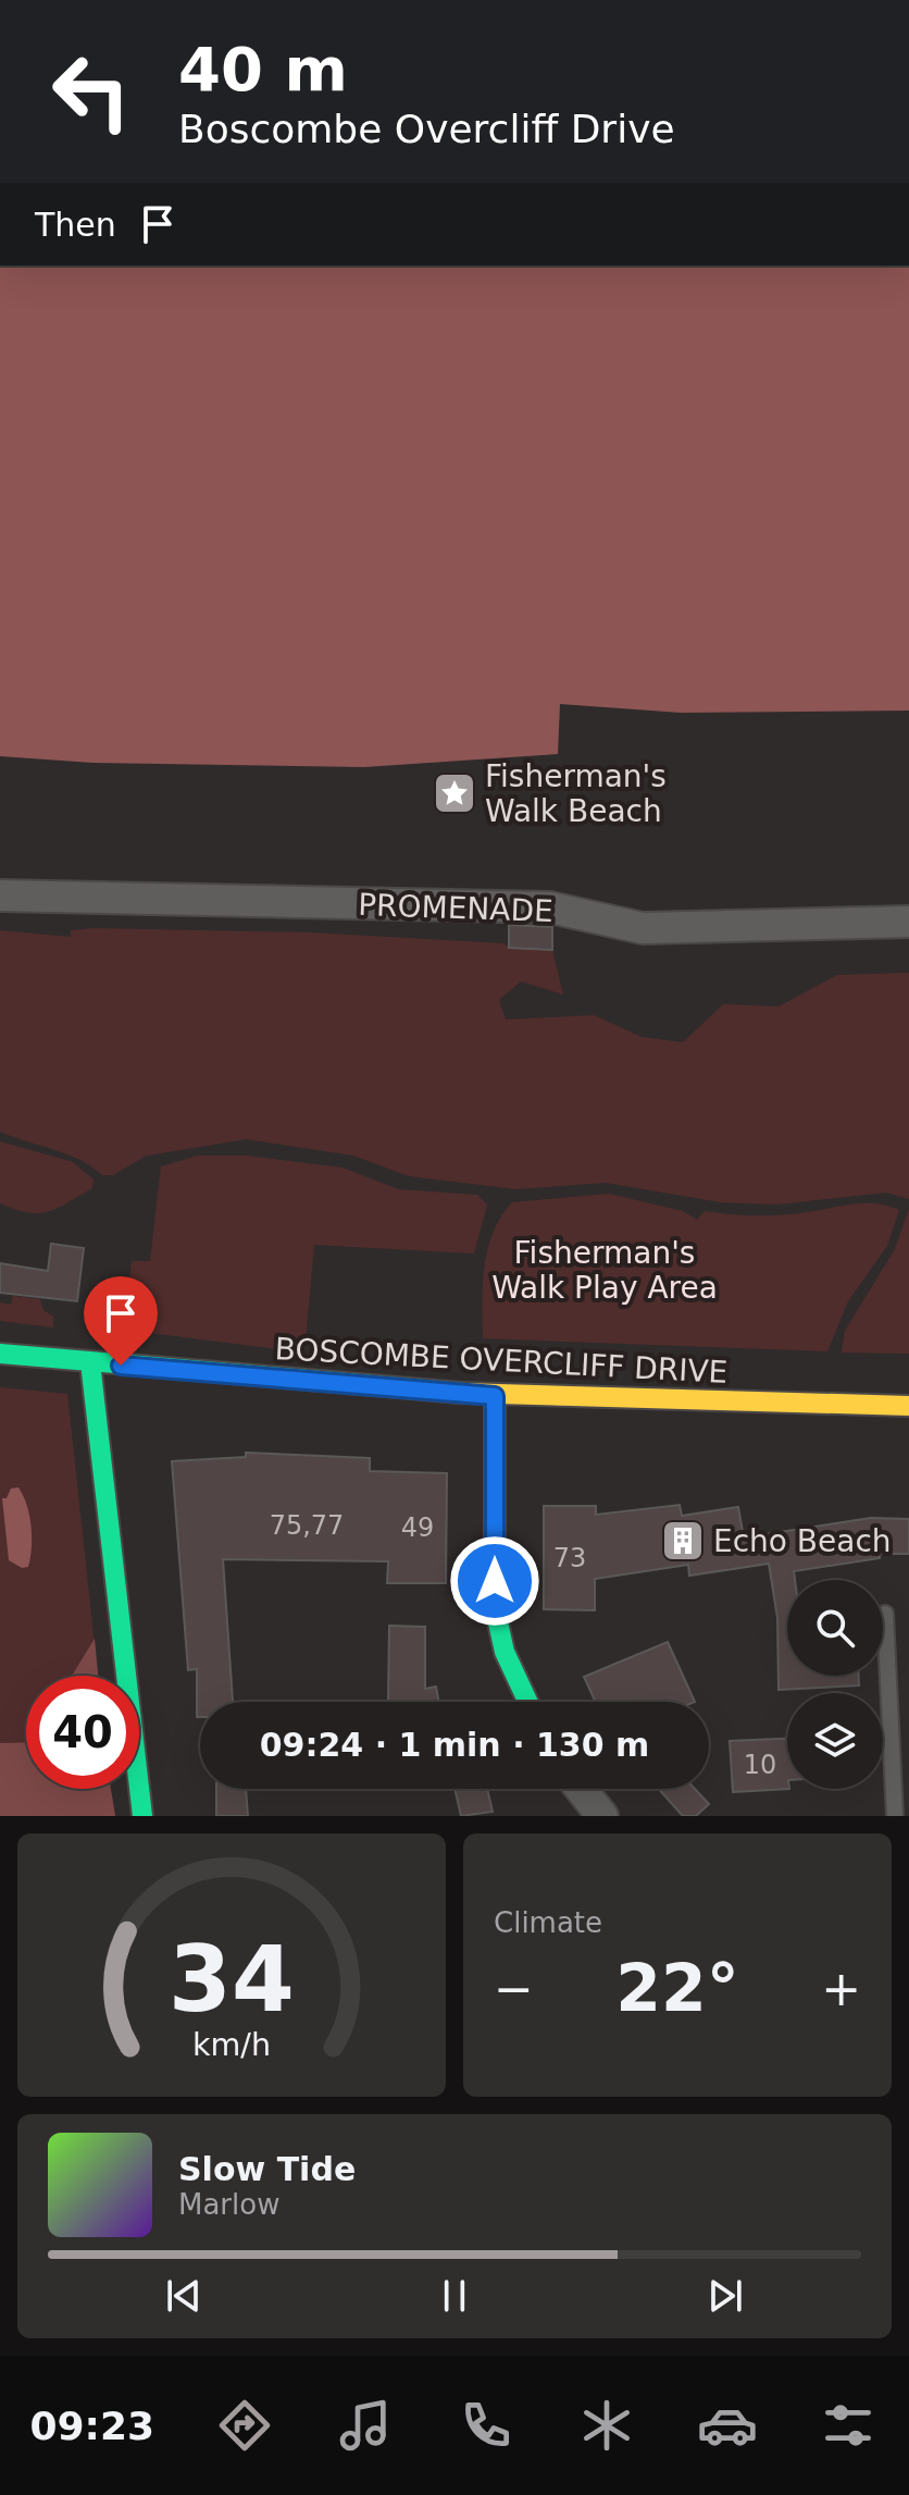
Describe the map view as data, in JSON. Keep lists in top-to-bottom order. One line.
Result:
{"streets":{"street":["PROMENADE","BOSCOMBE OVERCLIFF DRIVE"]},"parks":["Fisherman's Walk Play Area"],"places":{"place":["Fisherman's Walk Beach"],"building":["Echo Beach"]},"house_numbers":["75,77","49","73","10"],"page":{"turn":["40 m","Boscombe Overcliff Drive"],"then":"Then","limit":"40","trip":"09:24 · 1 min · 130 m","tile":"Climate","heat":["−","22°","+"],"song":["Slow Tide","Marlow"],"tabs":"09:23","gauge":["34","km/h"]}}
